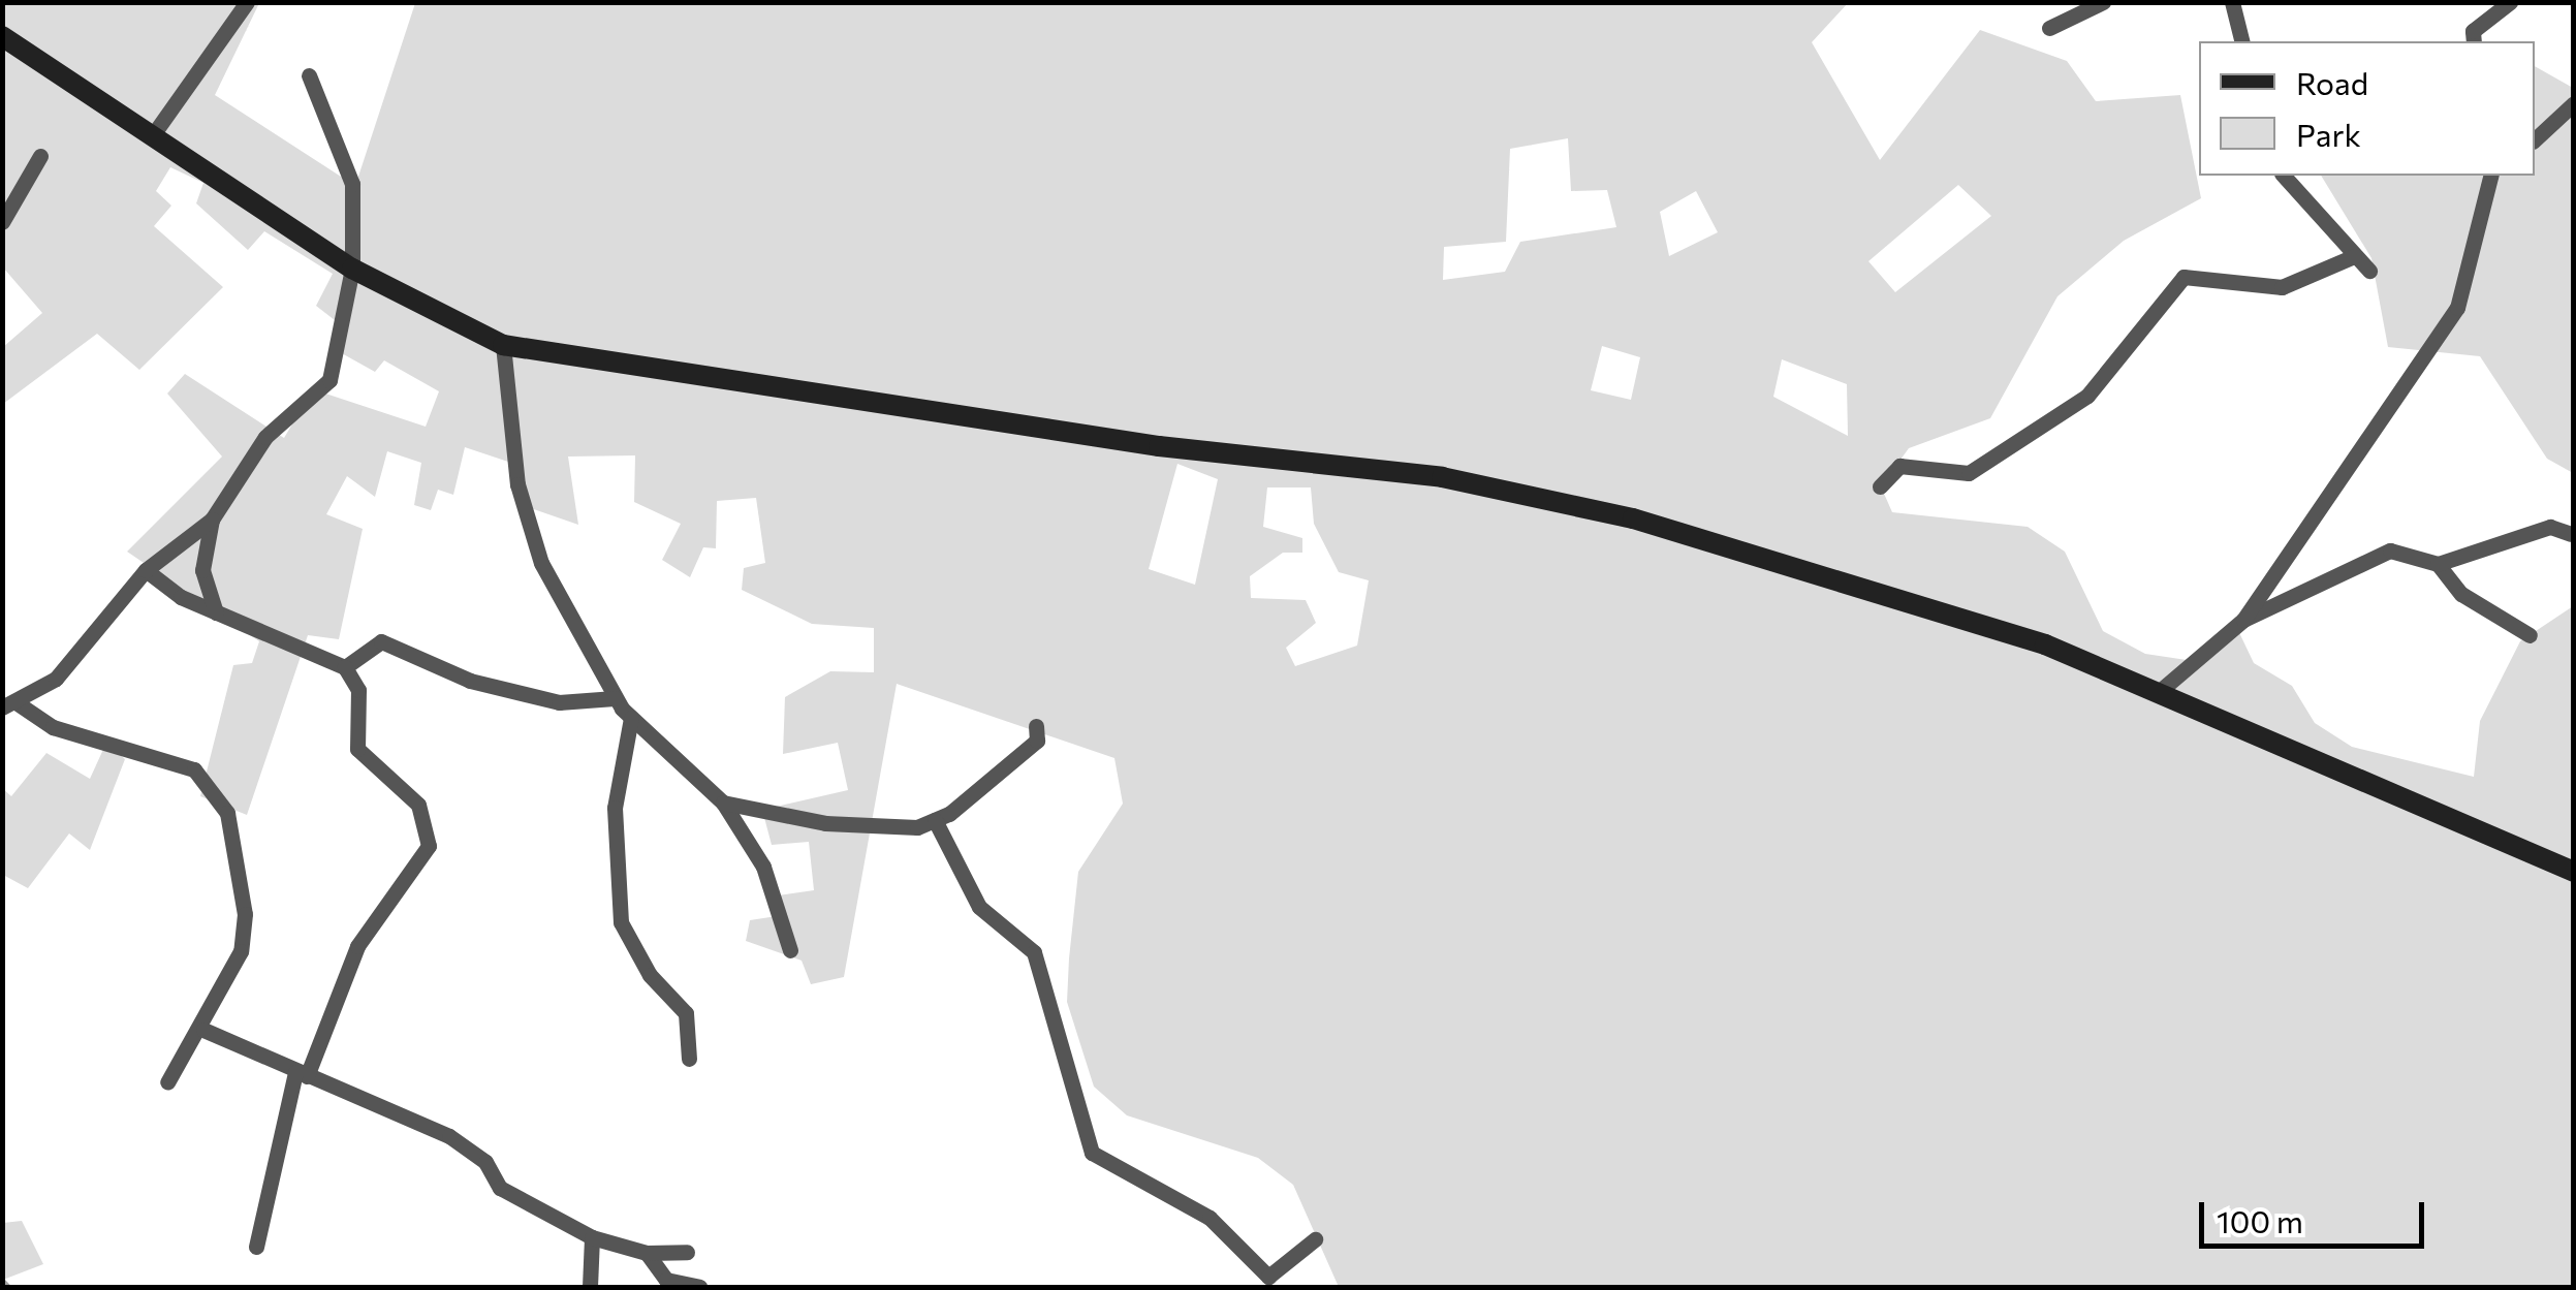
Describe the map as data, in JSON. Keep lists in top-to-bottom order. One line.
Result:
{"legend":["Road","Park"],"scale_bar":"100 m"}
